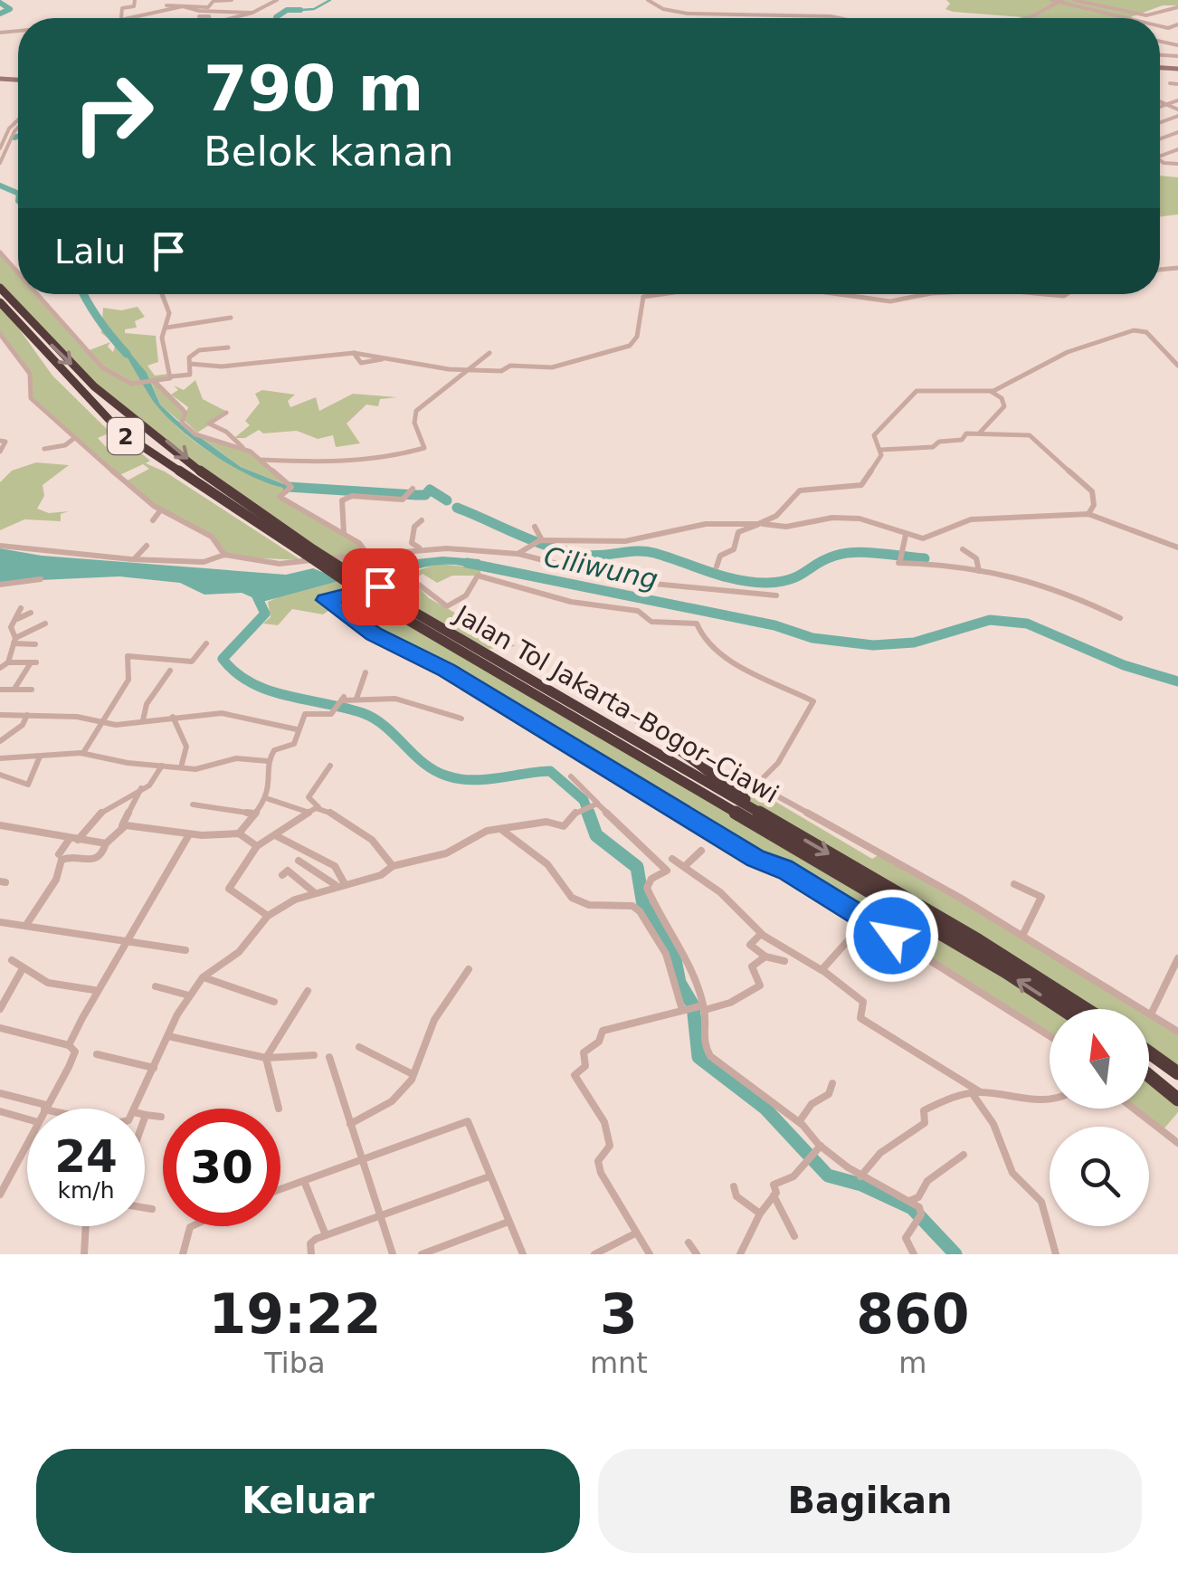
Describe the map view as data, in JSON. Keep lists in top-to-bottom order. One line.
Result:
{"streets":{"highway":["2","Jalan Tol Jakarta–Bogor–Ciawi"]},"water":["Ciliwung"],"north":"top","page":{"turn":["790 m","Belok kanan"],"then":"Lalu","speed":"24 km/h","limit":"30","eta":["19:22","Tiba","3","mnt","860","m"],"buttons":["Keluar","Bagikan"]}}
